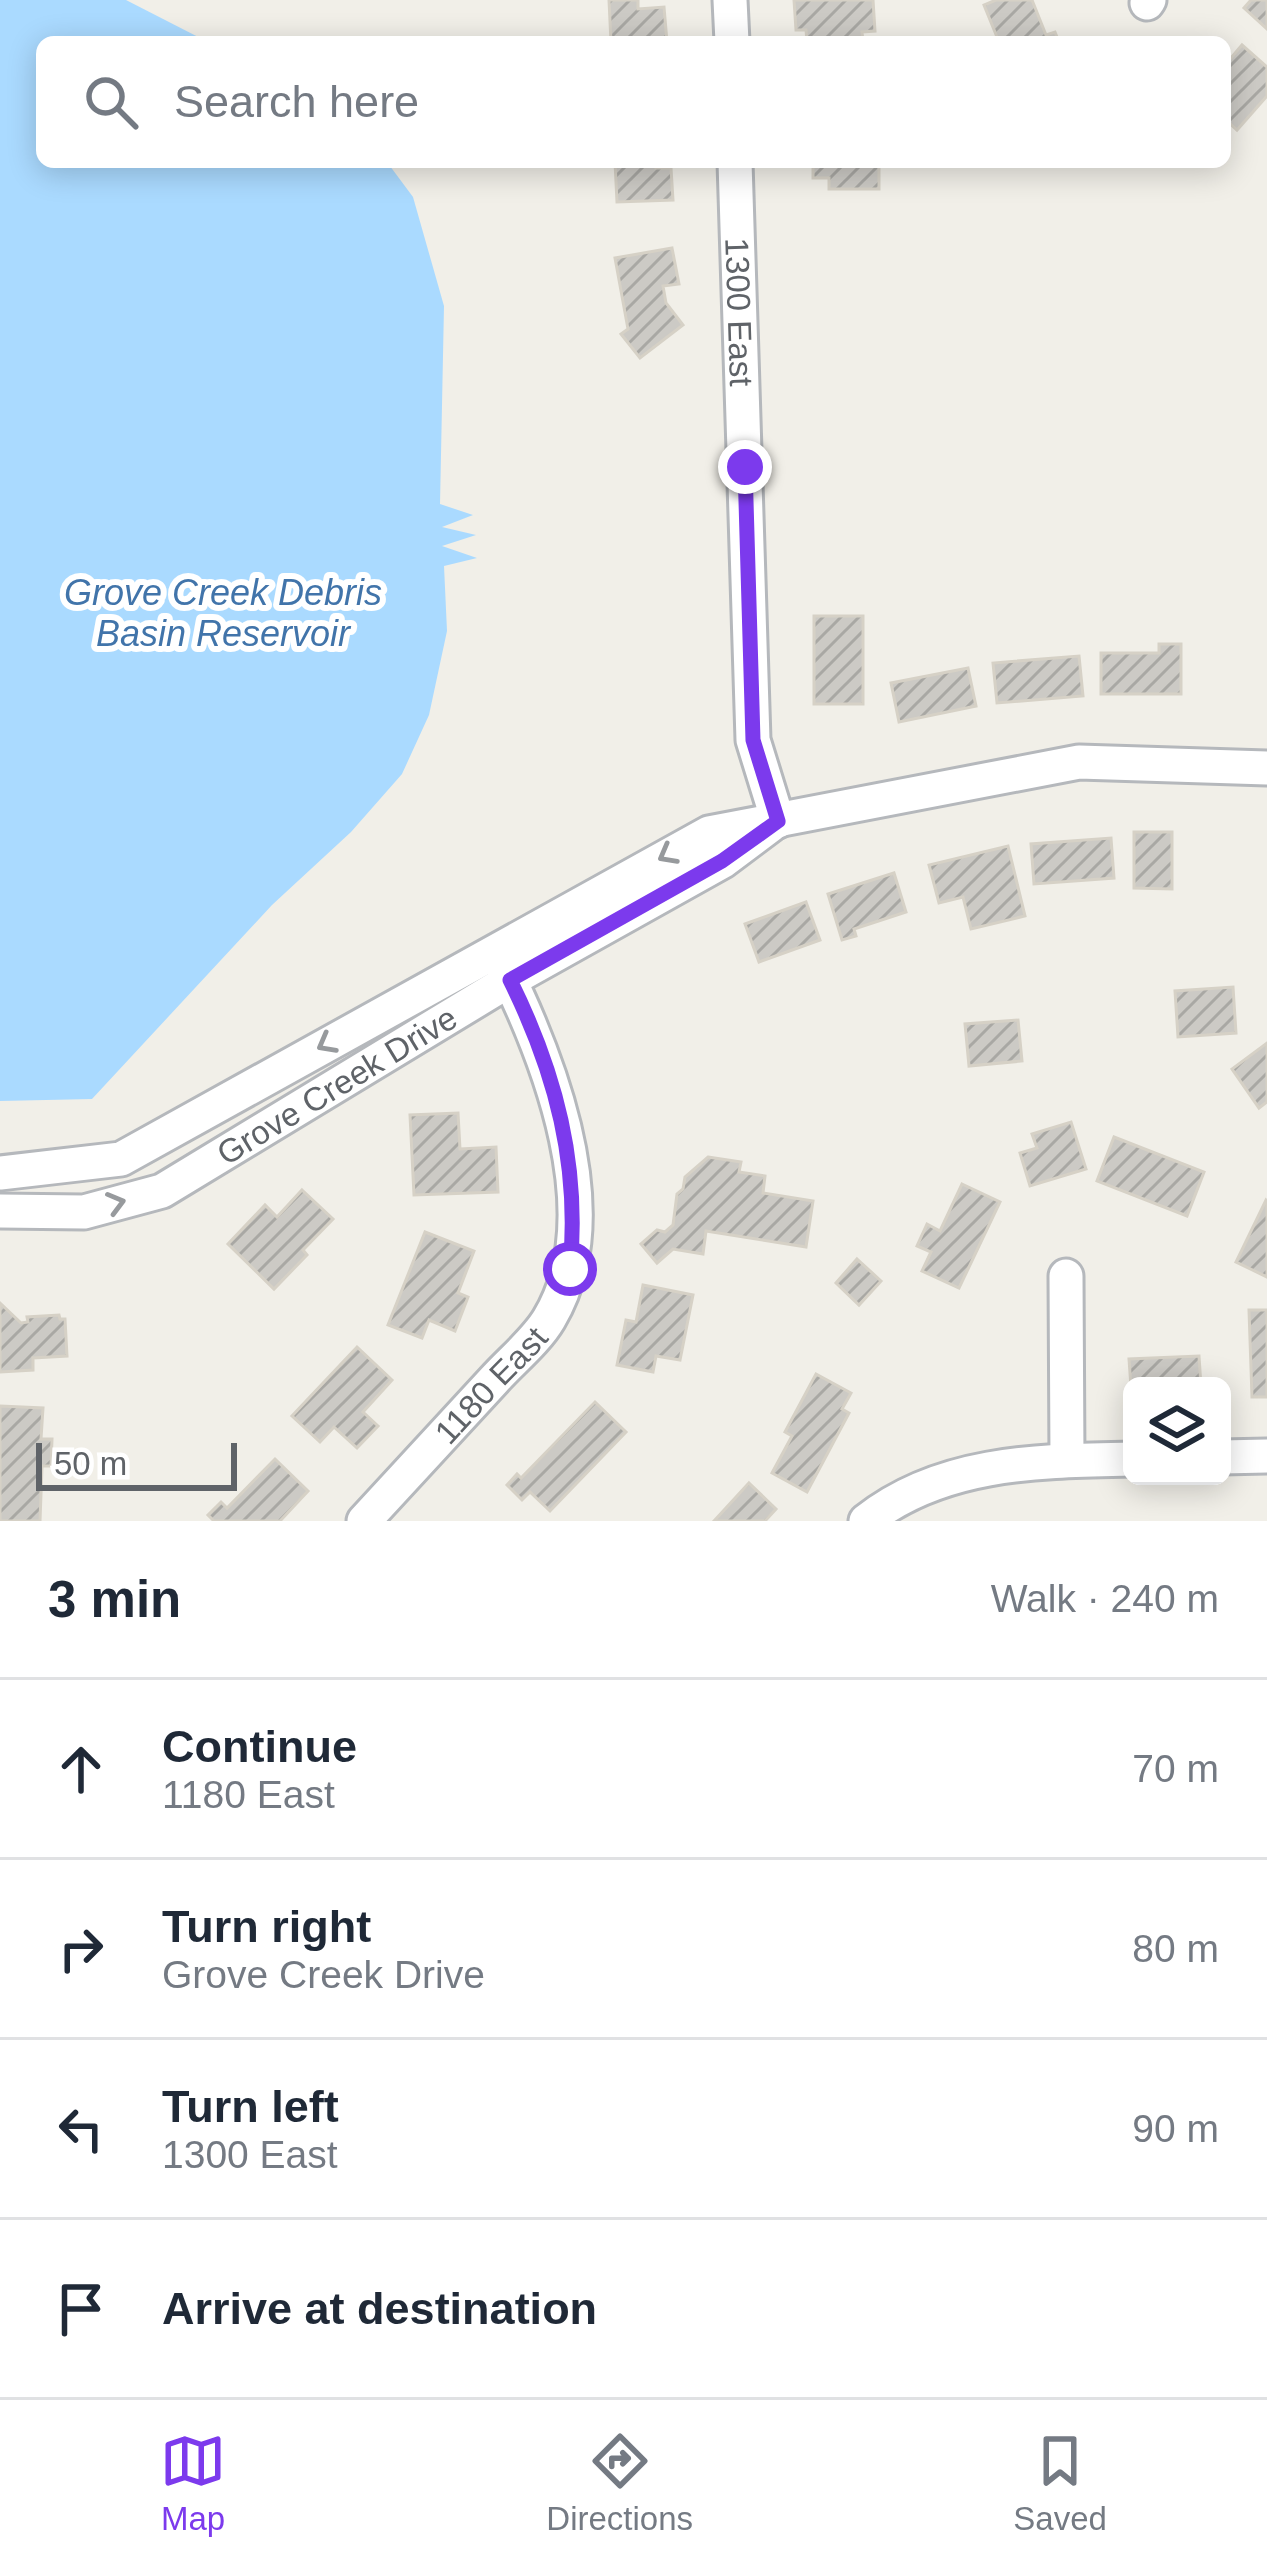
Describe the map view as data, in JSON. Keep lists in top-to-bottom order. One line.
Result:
{"streets":{"street":["1300 East","Grove Creek Drive","1180 East"]},"crossings":[["1300 East","Grove Creek Drive"],["Grove Creek Drive","1180 East"]],"water":["Grove Creek Debris Basin Reservoir"],"scale_bar":"50 m","page":{"search":"Search here","scale":"50 m","heading":["3 min","Walk · 240 m"],"list":[["Continue","1180 East","70 m"],["Turn right","Grove Creek Drive","80 m"],["Turn left","1300 East","90 m"],"Arrive at destination"],"nav":["Map","Directions","Saved"]}}
